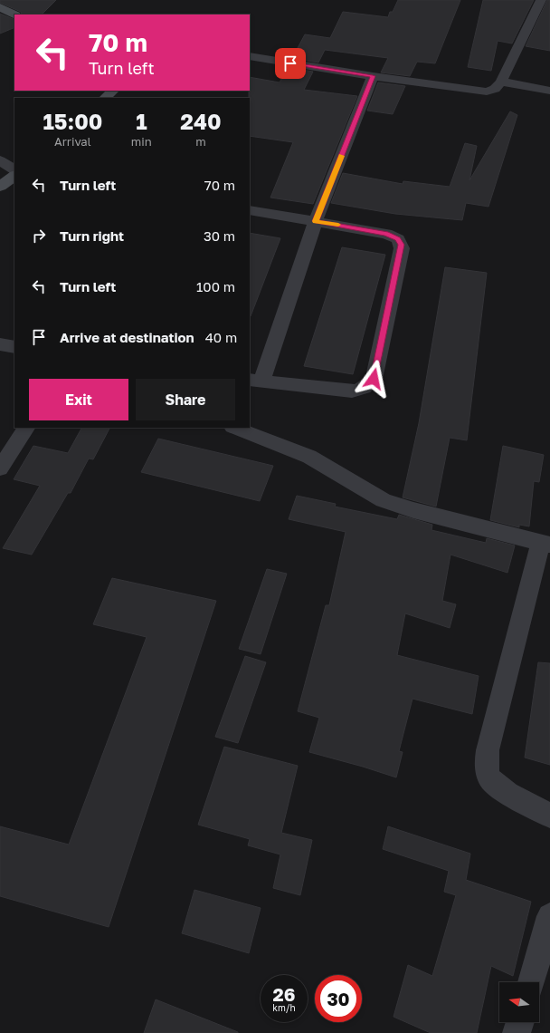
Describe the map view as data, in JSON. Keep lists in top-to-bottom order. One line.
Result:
{"north":"left","page":{"turn":["70 m","Turn left"],"eta":["15:00","Arrival","1","min","240","m"],"list":[{"name":"Turn left","value":"70 m"},{"name":"Turn right","value":"30 m"},{"name":"Turn left","value":"100 m"},{"name":"Arrive at destination","value":"40 m"}],"buttons":["Exit","Share"],"speed":"26 km/h","limit":"30"}}
